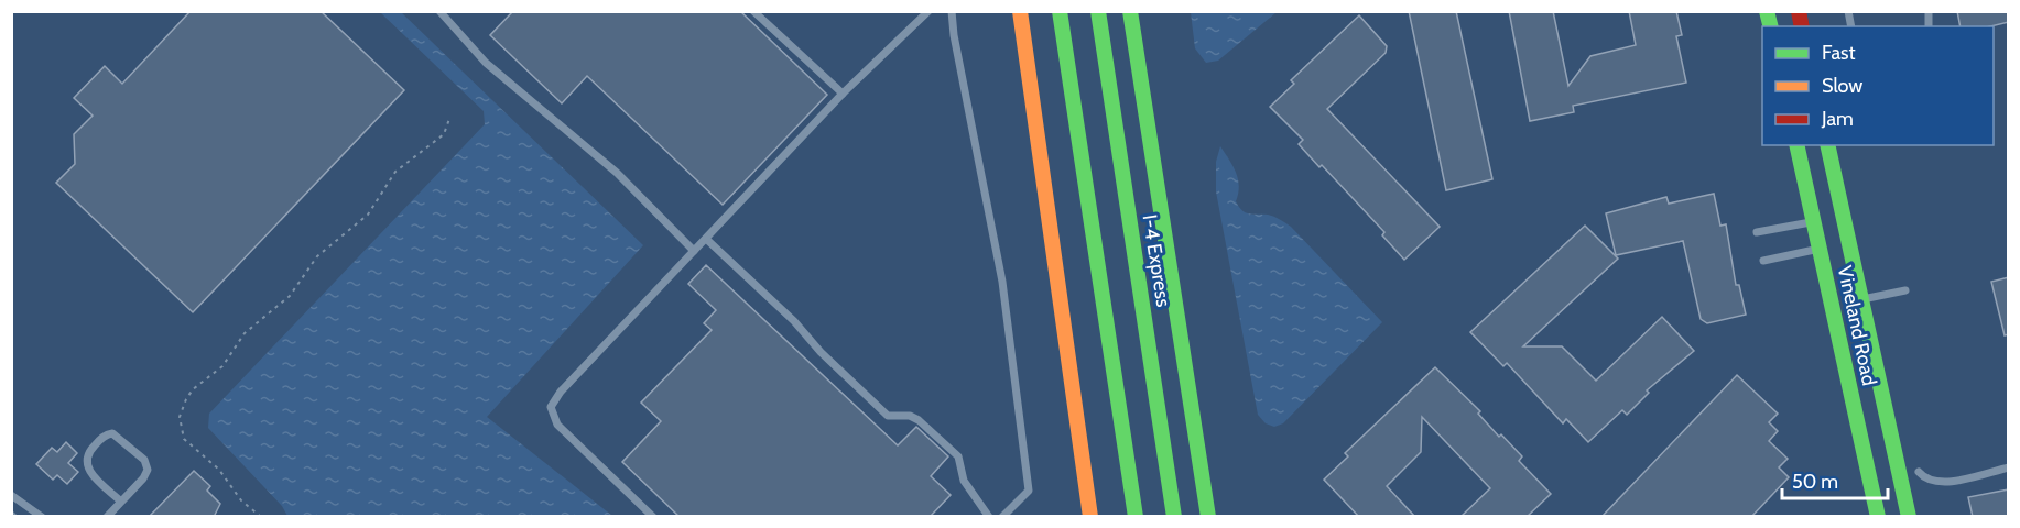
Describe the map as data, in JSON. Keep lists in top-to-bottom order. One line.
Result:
{"streets":{"main road":["I-4 Express","Vineland Road"]},"legend":["Fast","Slow","Jam"],"scale_bar":"50 m"}
